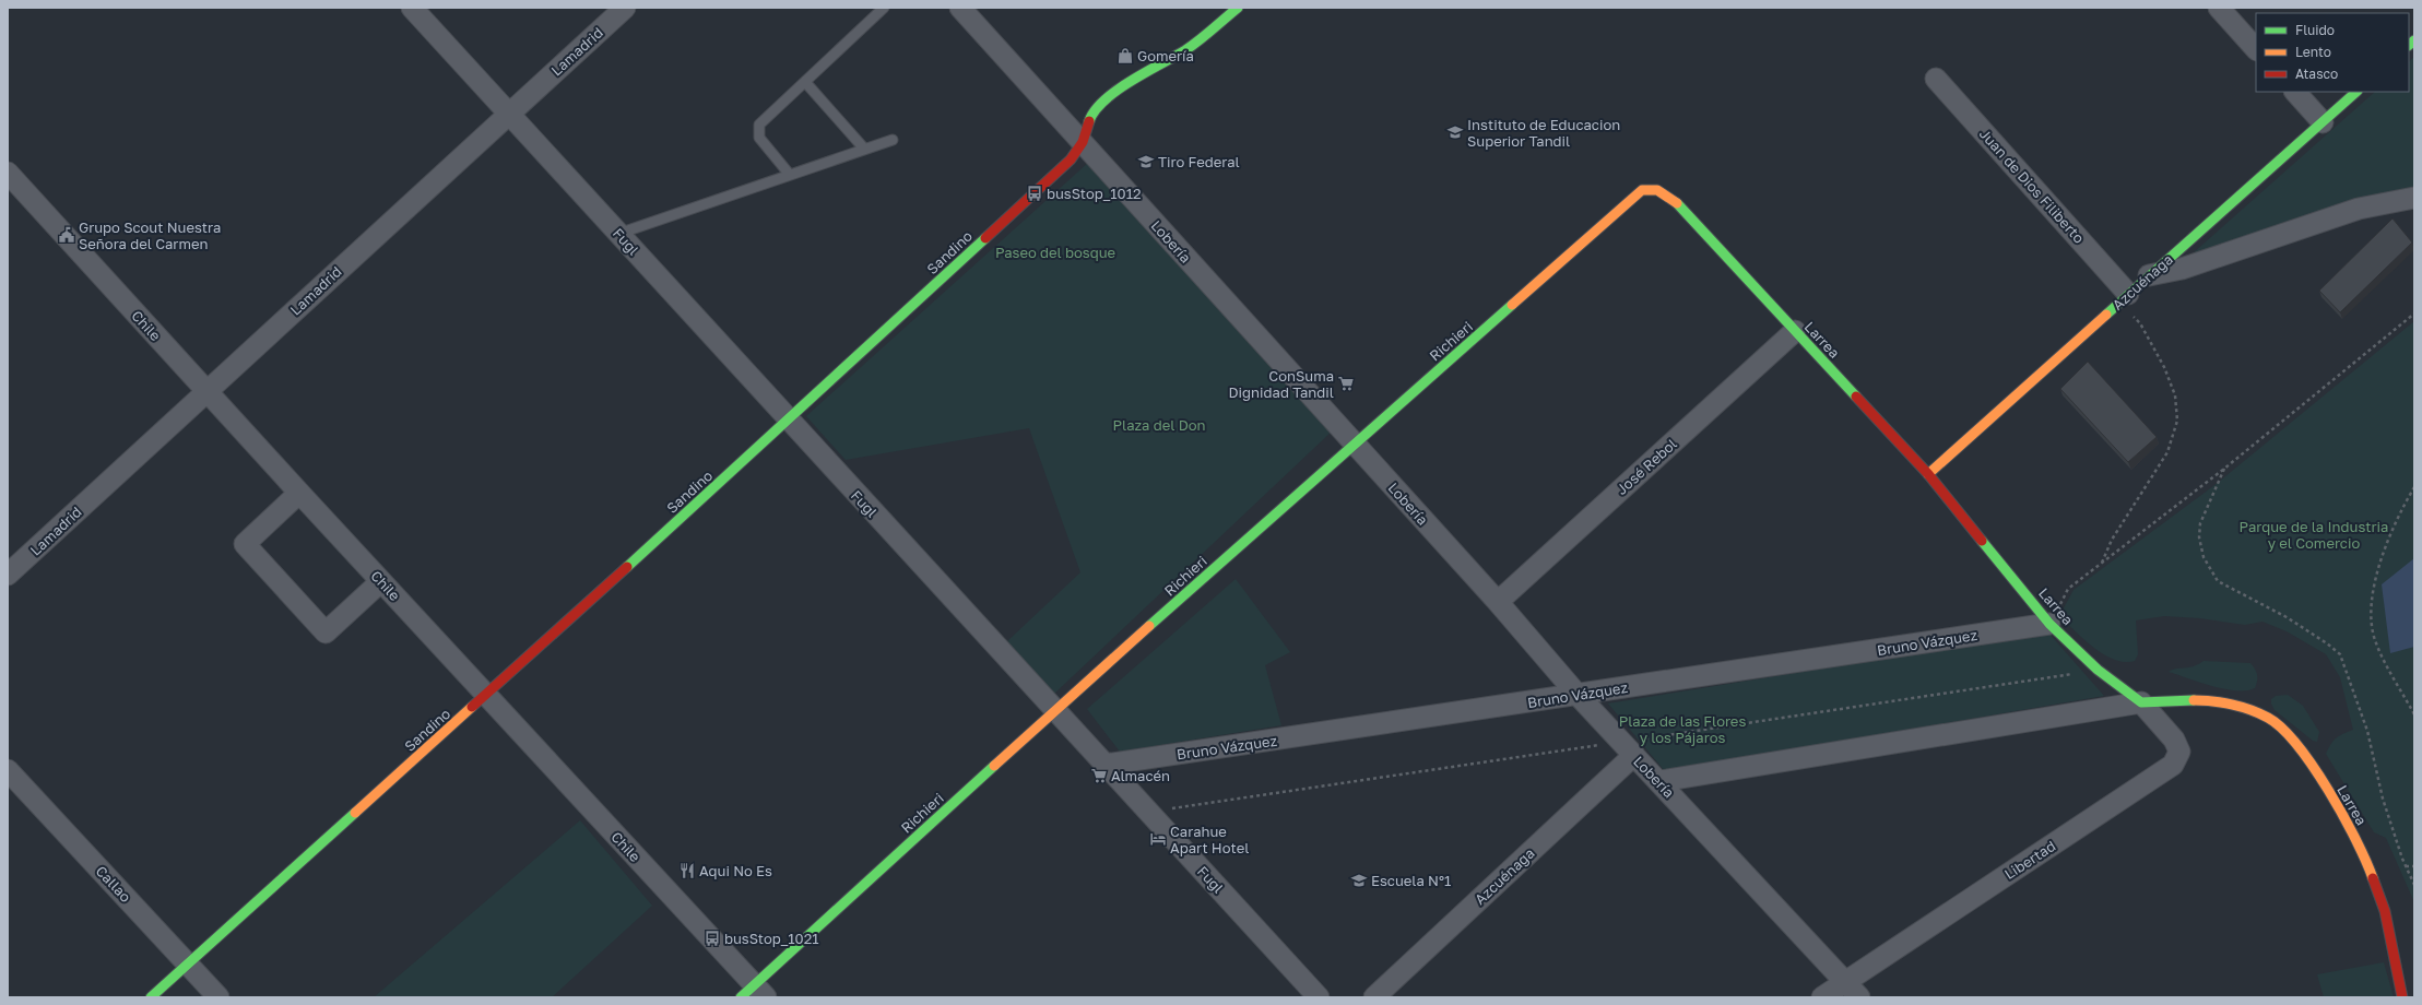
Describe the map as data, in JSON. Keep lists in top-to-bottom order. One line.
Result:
{"streets":{"street":["Lamadrid","Juan de Dios Filiberto","Fugl","Lobería","Sandino","Azcuénaga","Chile","Larrea","Richieri","José Rebol","Bruno Vázquez","Libertad","Callao"]},"crossings":[["Lamadrid","Fugl"],["Lamadrid","Chile"],["Juan de Dios Filiberto","Azcuénaga"],["Fugl","Sandino"],["Fugl","Richieri"],["Fugl","Bruno Vázquez"],["Lobería","Sandino"],["Lobería","Azcuénaga"],["Lobería","Richieri"],["Lobería","José Rebol"],["Lobería","Bruno Vázquez"],["Lobería","Libertad"],["Sandino","Chile"],["Sandino","Callao"],["Azcuénaga","Larrea"],["Chile","Richieri"],["Larrea","Richieri"],["Larrea","José Rebol"],["Larrea","Bruno Vázquez"],["Larrea","Libertad"]],"parks":["Paseo del bosque","Plaza del Don","Parque de la Industria y el Comercio","Plaza de las Flores y los Pájaros"],"places":{"shop":["Gomería"],"school or university":["Instituto de Educacion Superior Tandil","Tiro Federal","Escuela N°1"],"bus stop":["busStop_1012","busStop_1021"],"public building":["Grupo Scout Nuestra Señora del Carmen"],"supermarket":["ConSuma Dignidad Tandil","Almacén"],"hotel":["Carahue Apart Hotel"],"restaurant":["Aqui No Es"]},"legend":["Fluido","Lento","Atasco"]}
